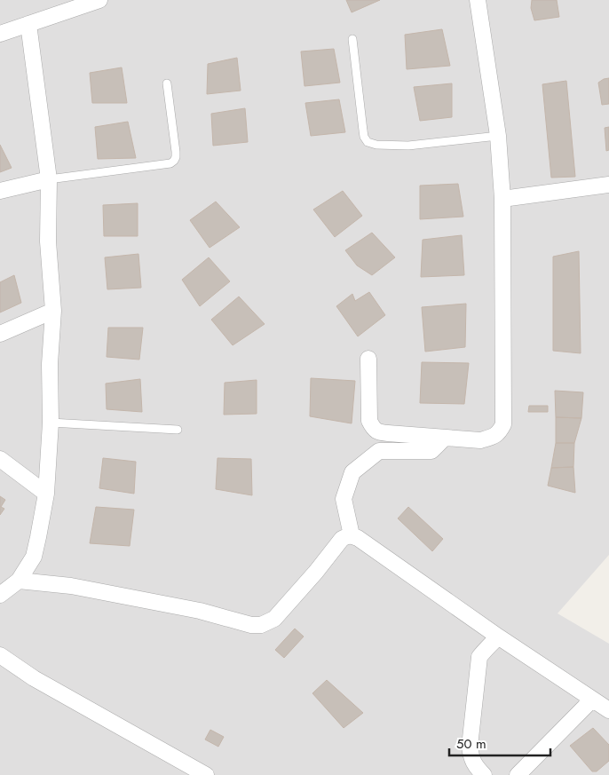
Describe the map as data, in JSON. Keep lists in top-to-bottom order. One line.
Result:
{"scale_bar":"50 m"}
